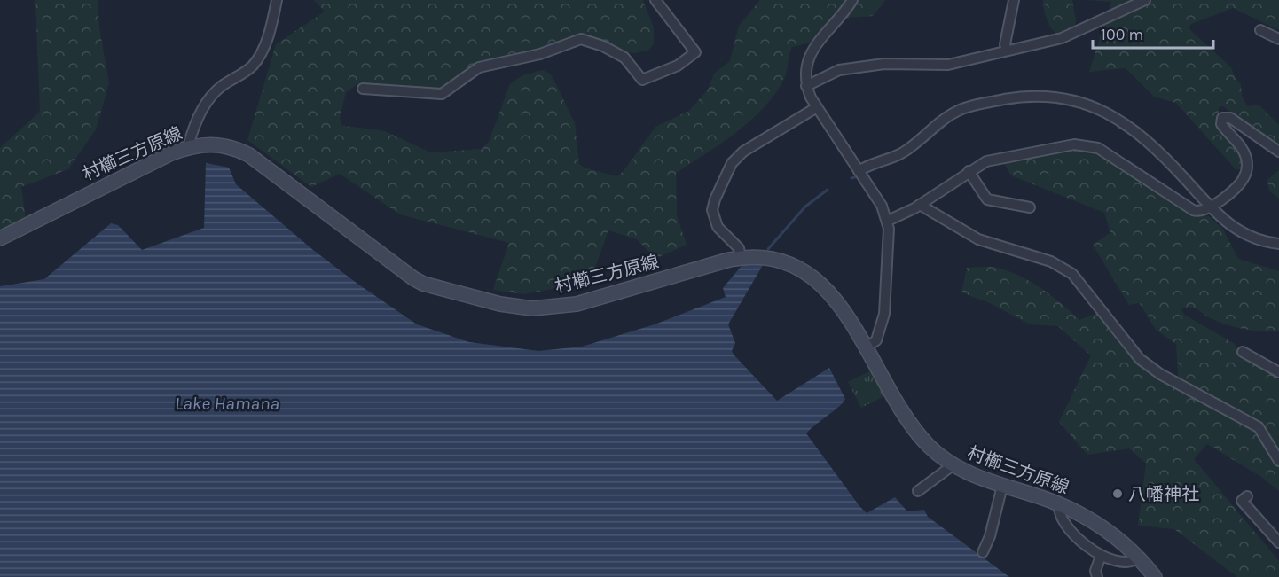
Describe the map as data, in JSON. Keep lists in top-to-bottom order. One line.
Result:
{"streets":{"main road":["村櫛三方原線"]},"water":["Lake Hamana"],"places":["八幡神社"],"scale_bar":"100 m"}
